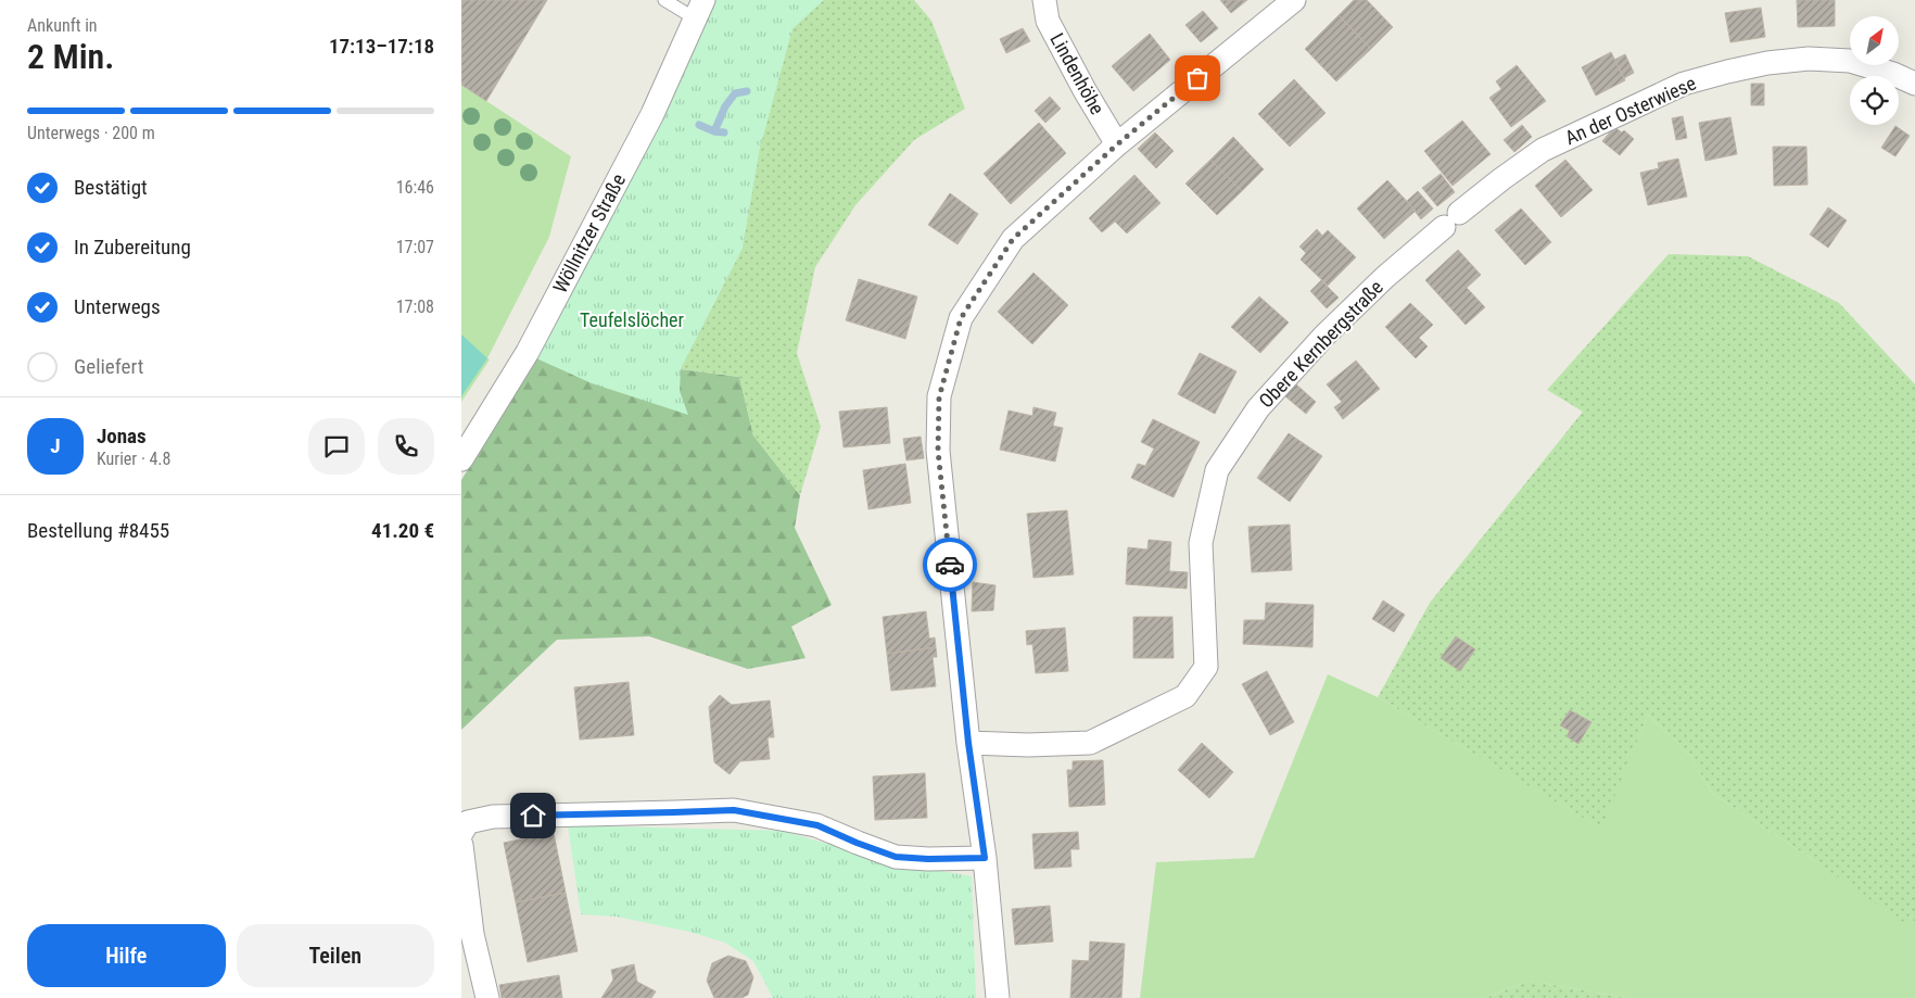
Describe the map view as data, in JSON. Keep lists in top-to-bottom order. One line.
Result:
{"streets":{"street":["Lindenhöhe","An der Osterwiese","Wöllnitzer Straße","Obere Kernbergstraße"]},"crossings":[["An der Osterwiese","Obere Kernbergstraße"]],"parks":["Teufelslöcher"],"north":"top right","page":{"heading":["2 Min.","Ankunft in","17:13–17:18"],"panel":["Jonas","Kurier · 4.8","Bestellung #8455","41.20 €"],"bar":"Unterwegs · 200 m","list":[["Bestätigt","16:46"],["In Zubereitung","17:07"],["Unterwegs","17:08"],"Geliefert"],"round":"J","buttons":["Hilfe","Teilen"]}}
